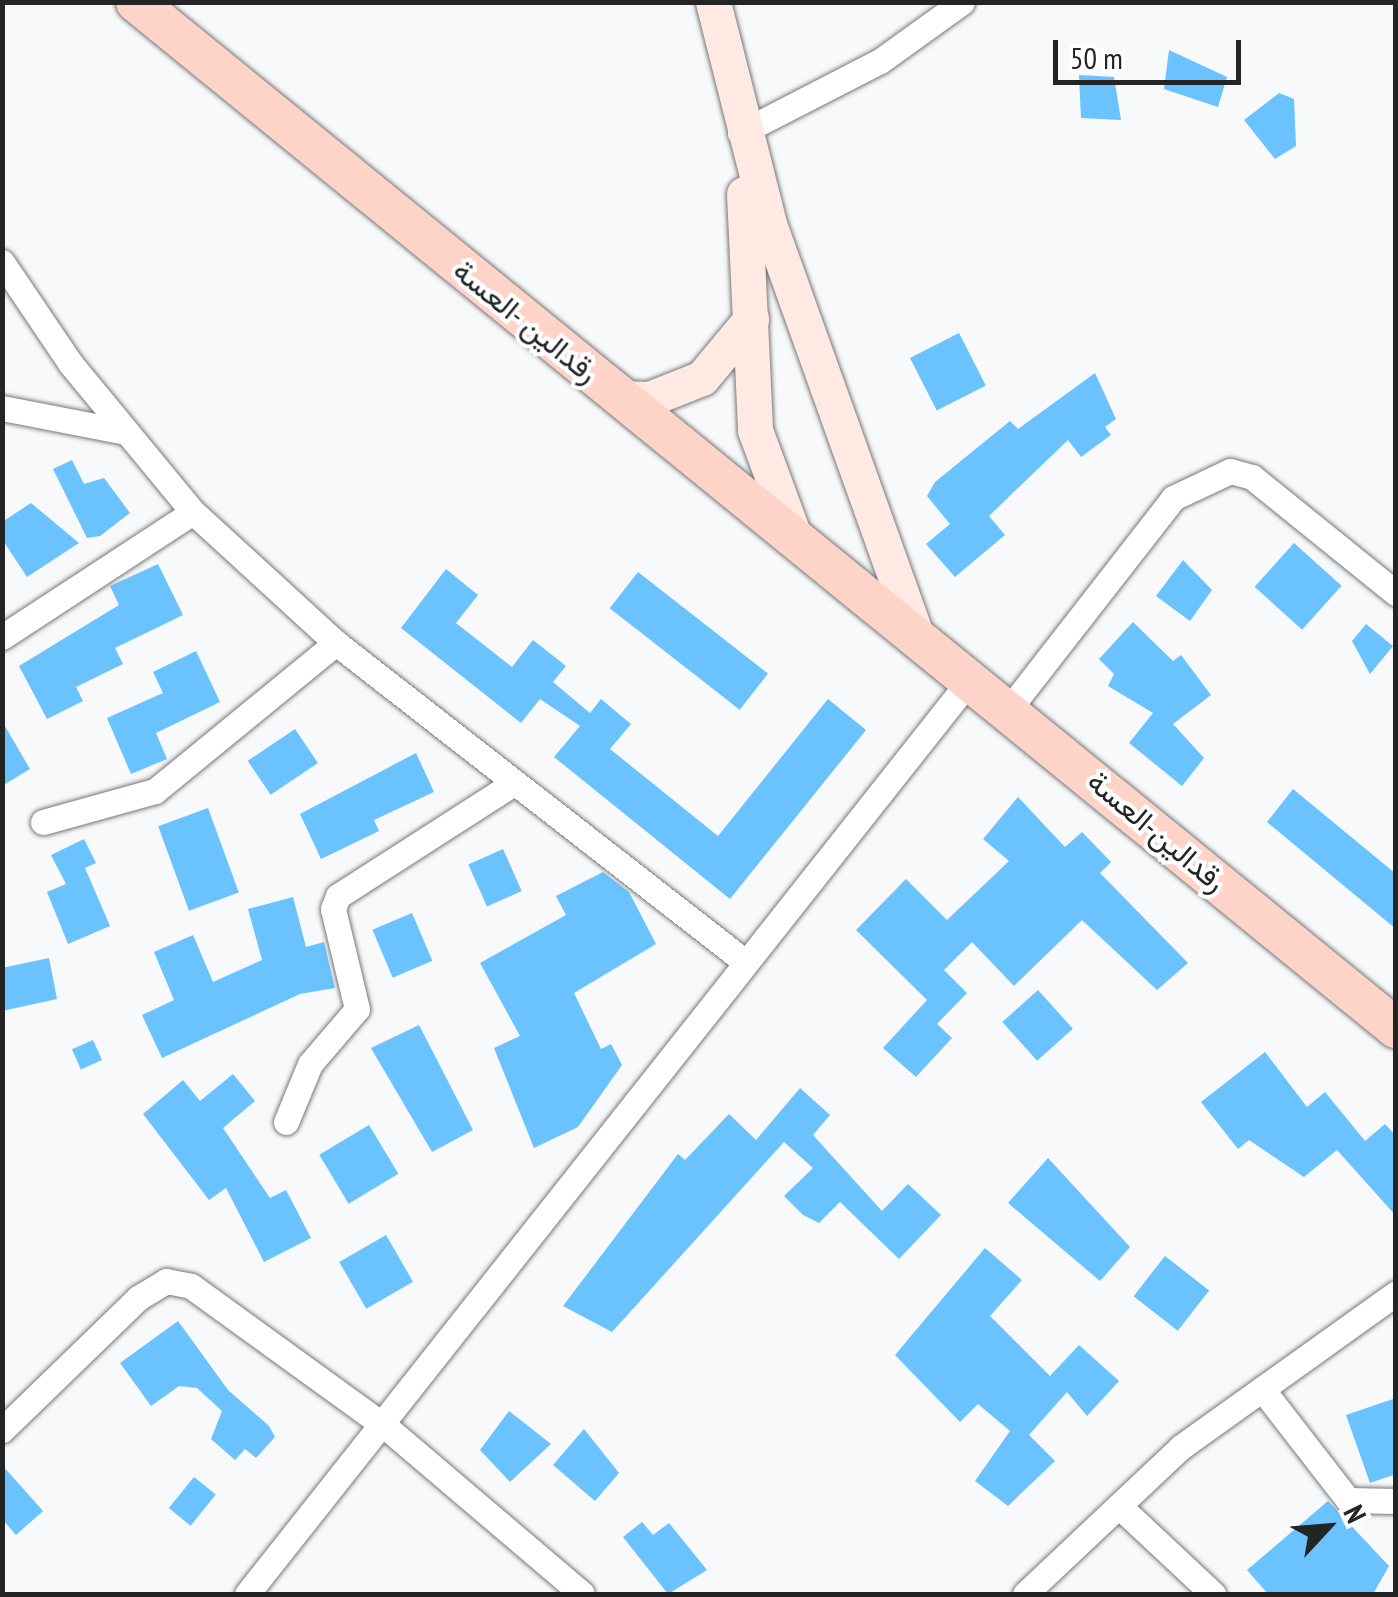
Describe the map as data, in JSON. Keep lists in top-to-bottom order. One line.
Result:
{"streets":{"main road":["رقدالين -العسة","رقدالين-العسة"]},"crossings":[["رقدالين -العسة","رقدالين-العسة"]],"scale_bar":"50 m","north":"top right"}
